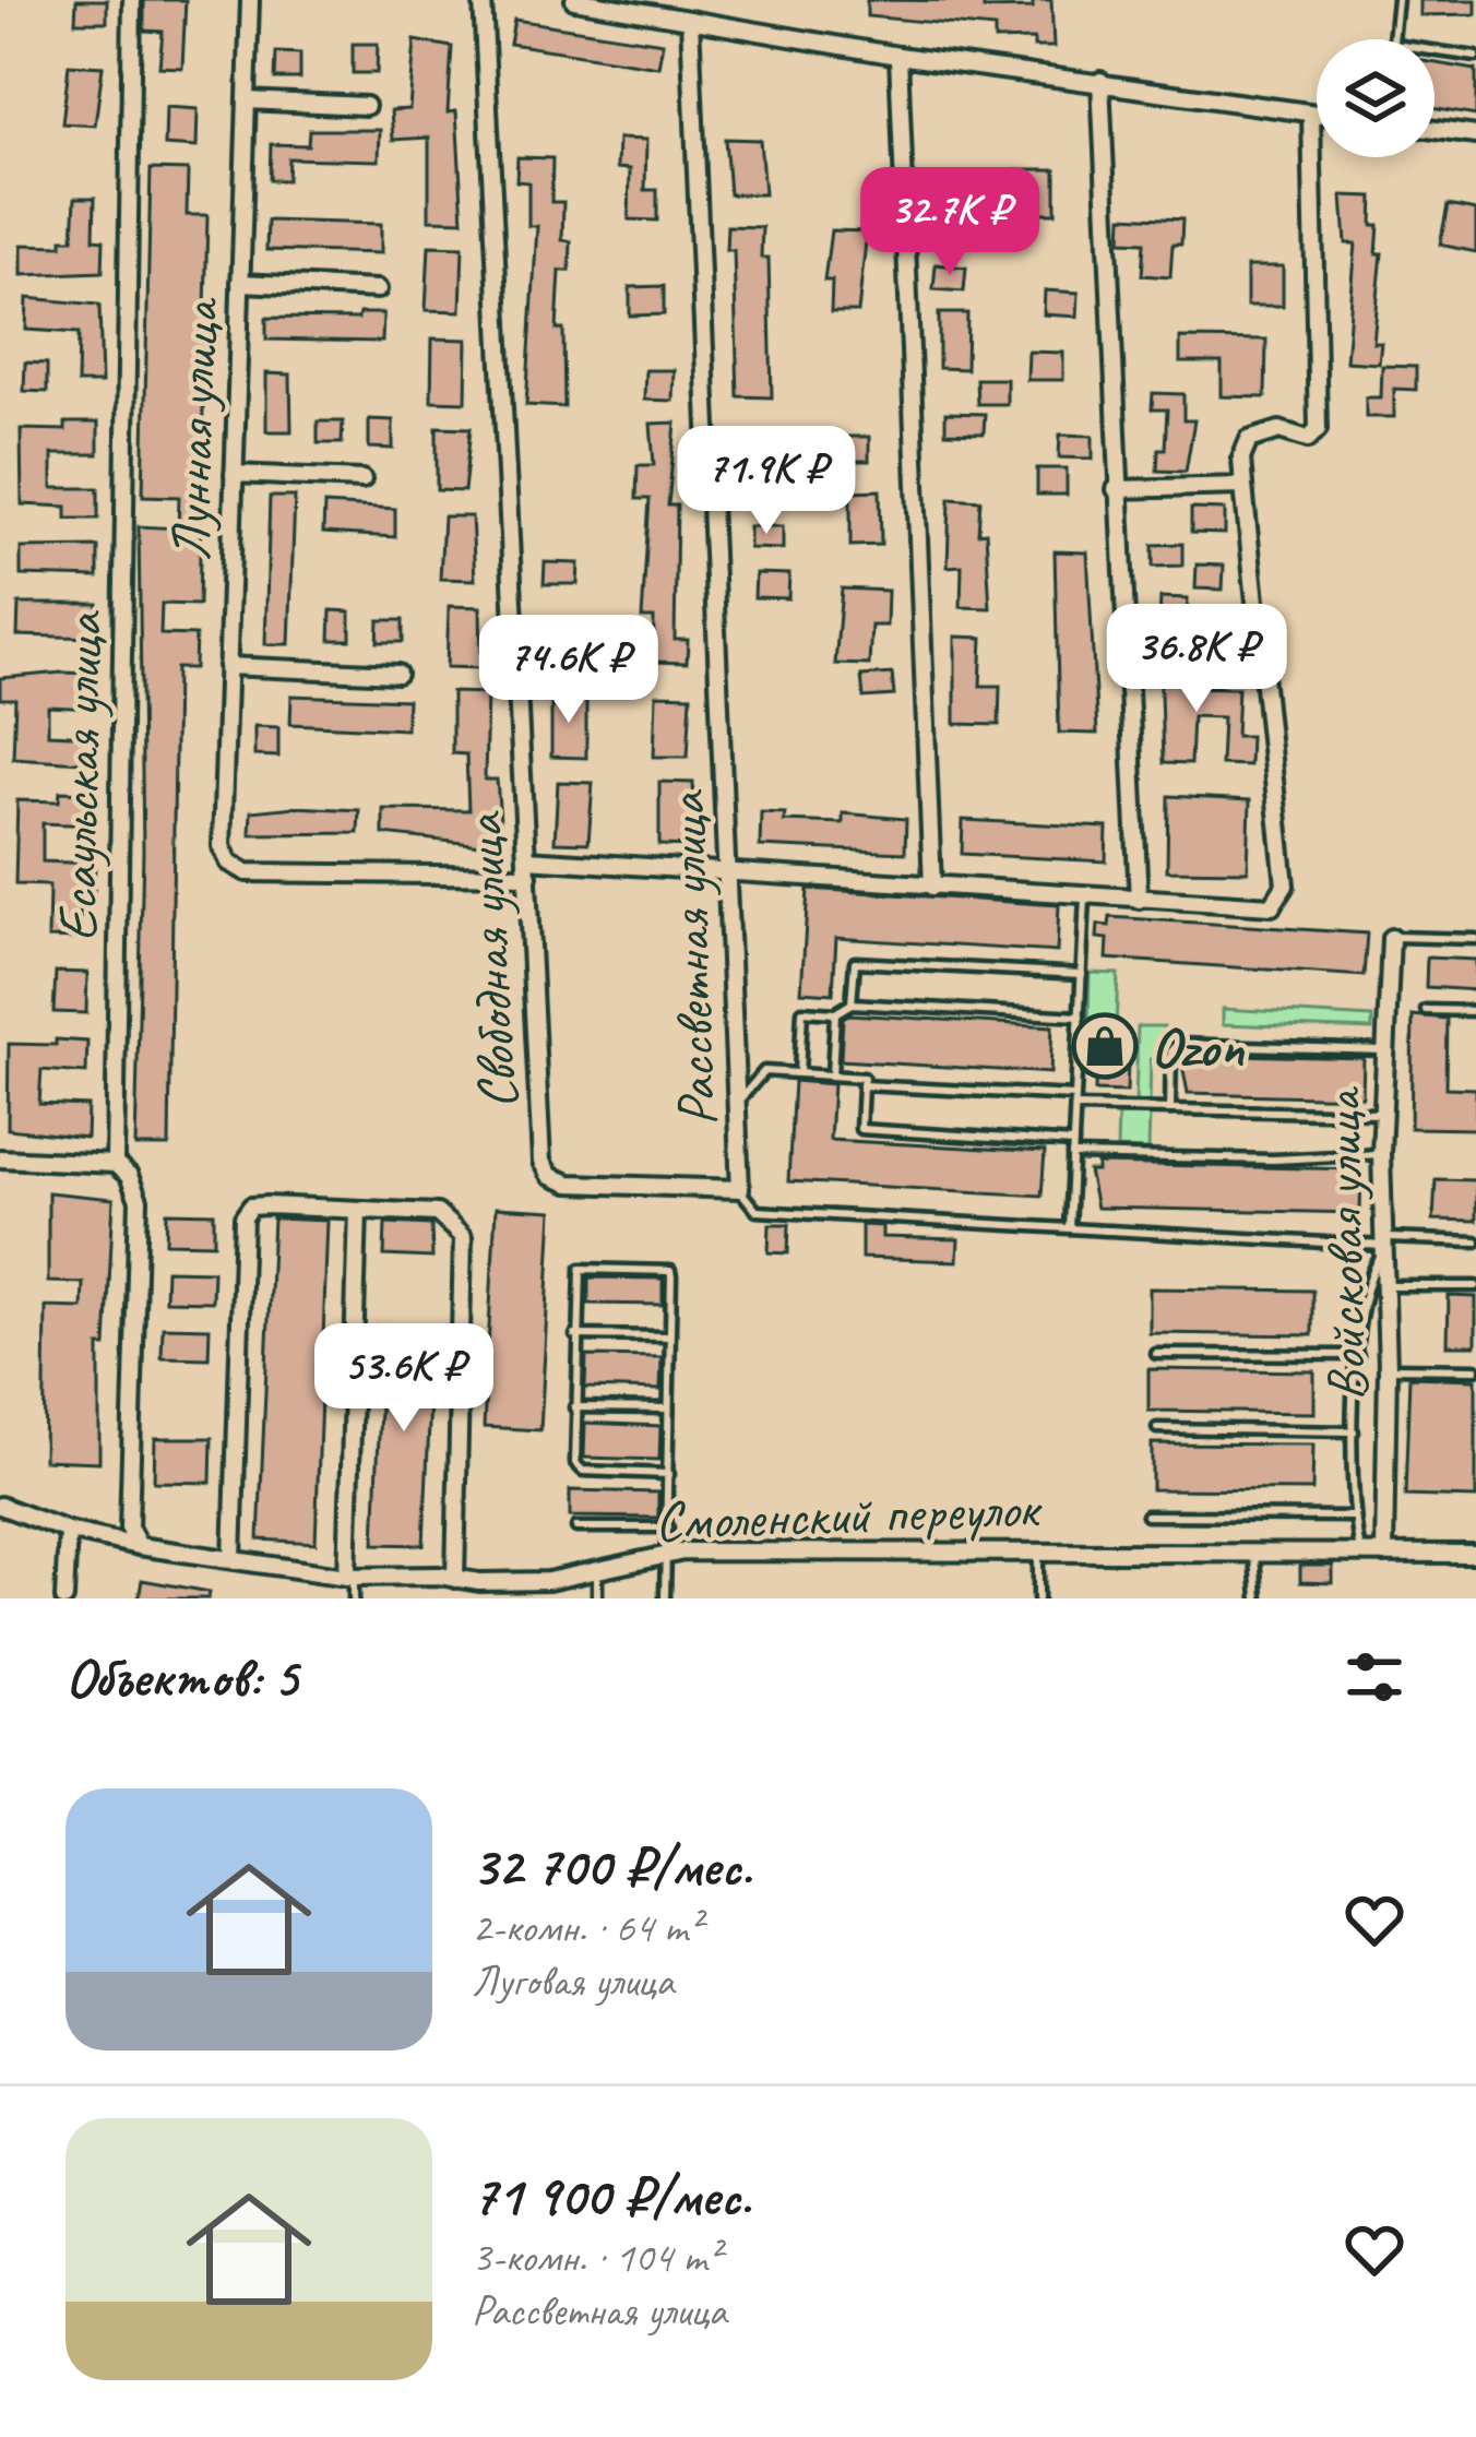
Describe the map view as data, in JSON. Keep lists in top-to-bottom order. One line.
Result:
{"streets":{"street":["Лунная улица","Есаульская улица","Рассветная улица","Свободная улица","Войсковая улица","Смоленский переулок"]},"crossings":[["Лунная улица","Свободная улица"],["Есаульская улица","Смоленский переулок"],["Рассветная улица","Свободная улица"],["Войсковая улица","Смоленский переулок"]],"places":{"shop":["Ozon"]},"page":{"price":["32.7K ₽","71.9K ₽","36.8K ₽","74.6K ₽","53.6K ₽"],"heading":"Объектов: 5","list":[{"name":"32 700 ₽/мес.","note":"2-комн. · 64 m² · Луговая улица"},{"name":"71 900 ₽/мес.","note":"3-комн. · 104 m² · Рассветная улица"}]}}
